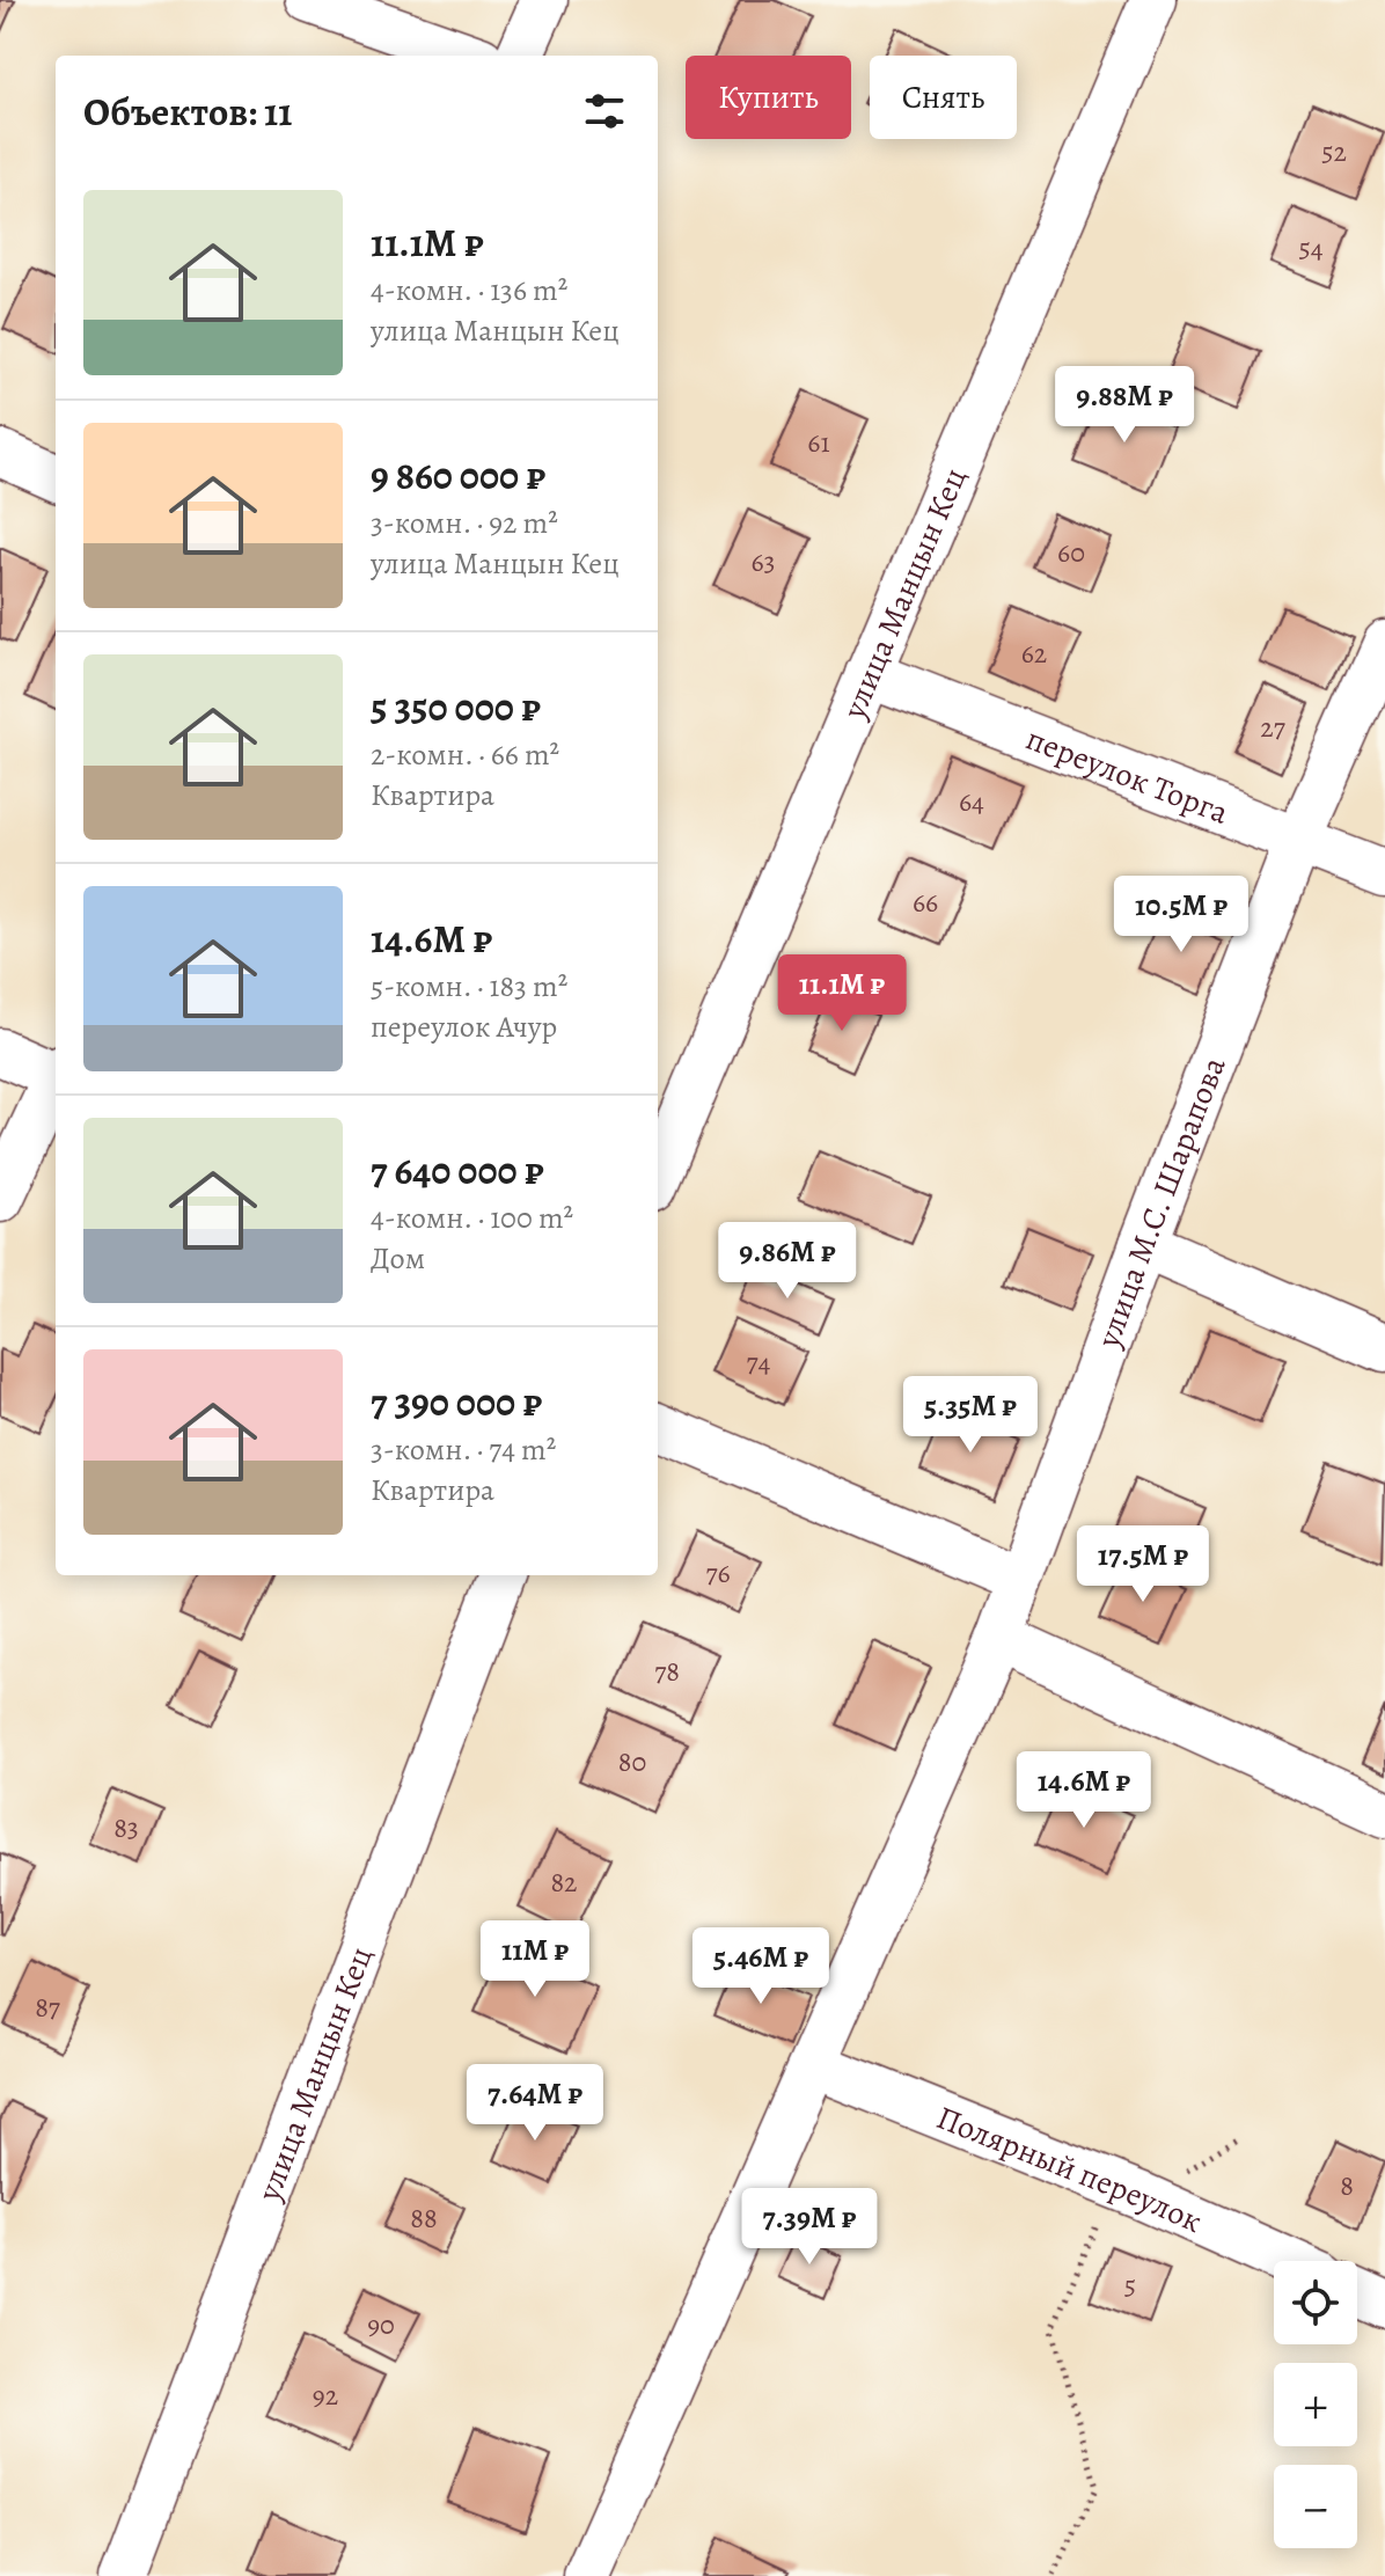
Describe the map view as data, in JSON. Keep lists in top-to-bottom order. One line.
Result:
{"streets":{"street":["улица Манцын Кец","переулок Торга","улица М.С. Шарапова","Полярный переулок"]},"crossings":[["улица Манцын Кец","переулок Торга"],["переулок Торга","улица М.С. Шарапова"],["улица М.С. Шарапова","Полярный переулок"]],"house_numbers":["52","54","61","60","63","62","27","64","66","74","76","78","80","83","82","87","8","88","5","90","92"],"page":{"chip":["Купить","Снять"],"heading":"Объектов: 11","list":[{"name":"11.1M ₽","note":"4-комн. · 136 m² · улица Манцын Кец"},{"name":"9 860 000 ₽","note":"3-комн. · 92 m² · улица Манцын Кец"},{"name":"5 350 000 ₽","note":"2-комн. · 66 m² · Квартира"},{"name":"14.6M ₽","note":"5-комн. · 183 m² · переулок Ачур"},{"name":"7 640 000 ₽","note":"4-комн. · 100 m² · Дом"},{"name":"7 390 000 ₽","note":"3-комн. · 74 m² · Квартира"}],"price":["9.88M ₽","10.5M ₽","11.1M ₽","9.86M ₽","5.35M ₽","17.5M ₽","14.6M ₽","11M ₽","5.46M ₽","7.64M ₽","7.39M ₽"],"map_buttons":["+","−"]}}
